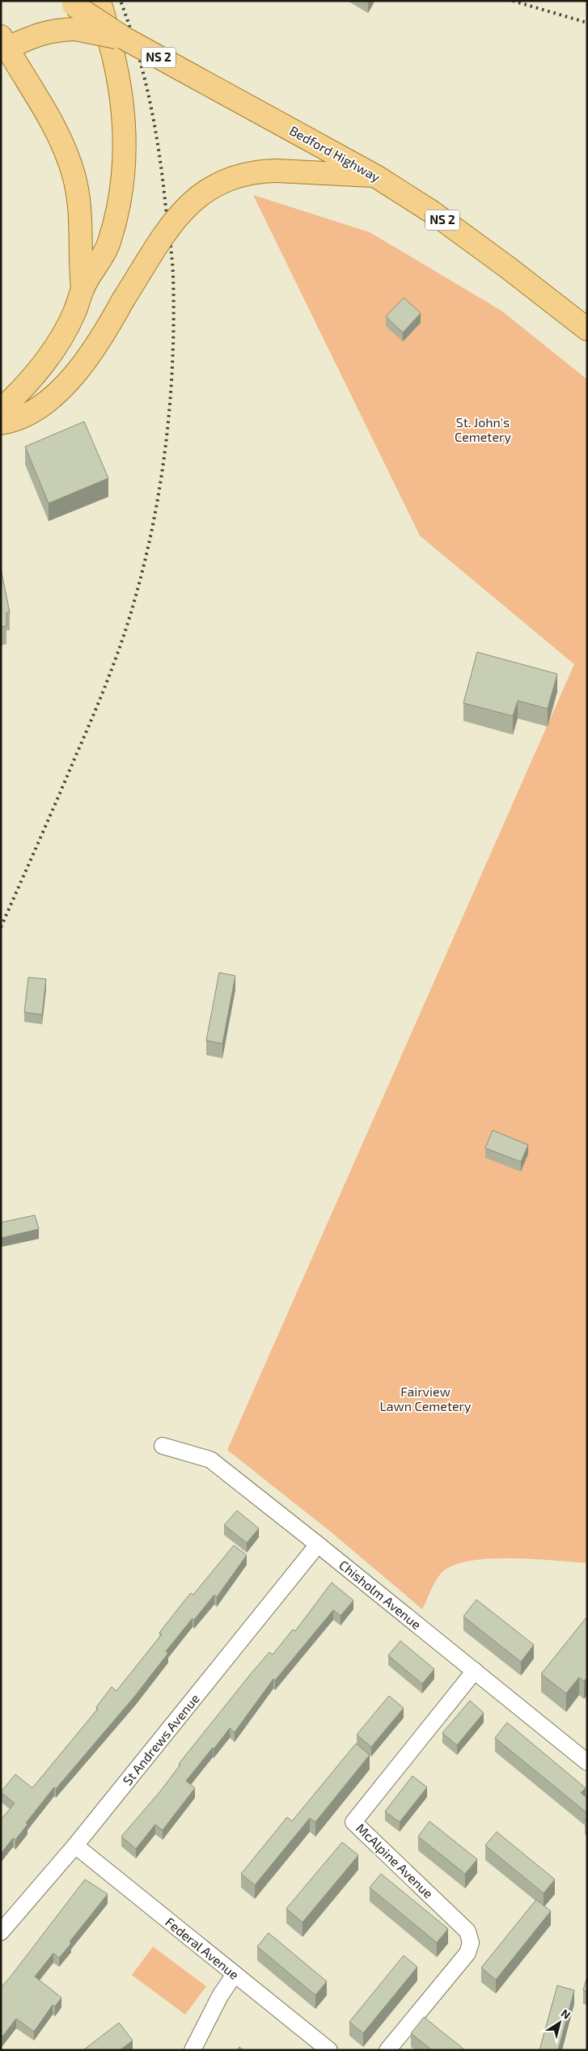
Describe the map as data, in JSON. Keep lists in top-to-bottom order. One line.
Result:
{"streets":{"main road":["NS 2","Bedford Highway"],"street":["Chisholm Avenue","St Andrews Avenue","McAlpine Avenue","Federal Avenue"]},"crossings":[["Chisholm Avenue","St Andrews Avenue"],["Chisholm Avenue","McAlpine Avenue"],["St Andrews Avenue","Federal Avenue"]],"parks":["St. John's Cemetery","Fairview Lawn Cemetery"],"north":"top right"}
